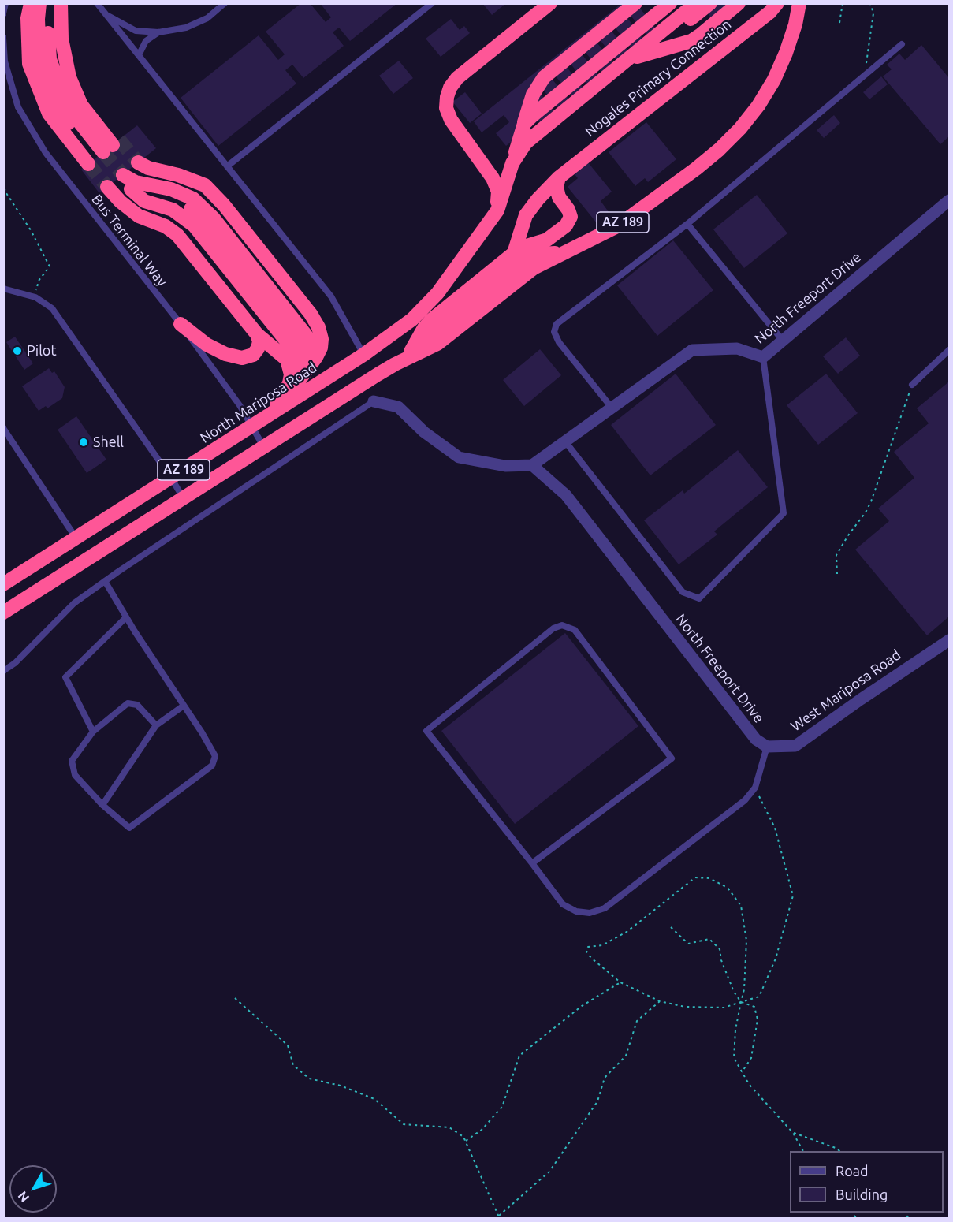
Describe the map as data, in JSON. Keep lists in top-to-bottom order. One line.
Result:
{"streets":{"highway":["Nogales Primary Connection","AZ 189","North Mariposa Road"],"street":["North Freeport Drive","West Mariposa Road"],"lane":["Bus Terminal Way"]},"crossings":[["Nogales Primary Connection","AZ 189"],["Nogales Primary Connection","North Mariposa Road"],["AZ 189","Bus Terminal Way"],["Bus Terminal Way","North Mariposa Road"],["North Freeport Drive","West Mariposa Road"]],"places":["Pilot","Shell"],"legend":["Road","Building"],"north":"bottom left"}
